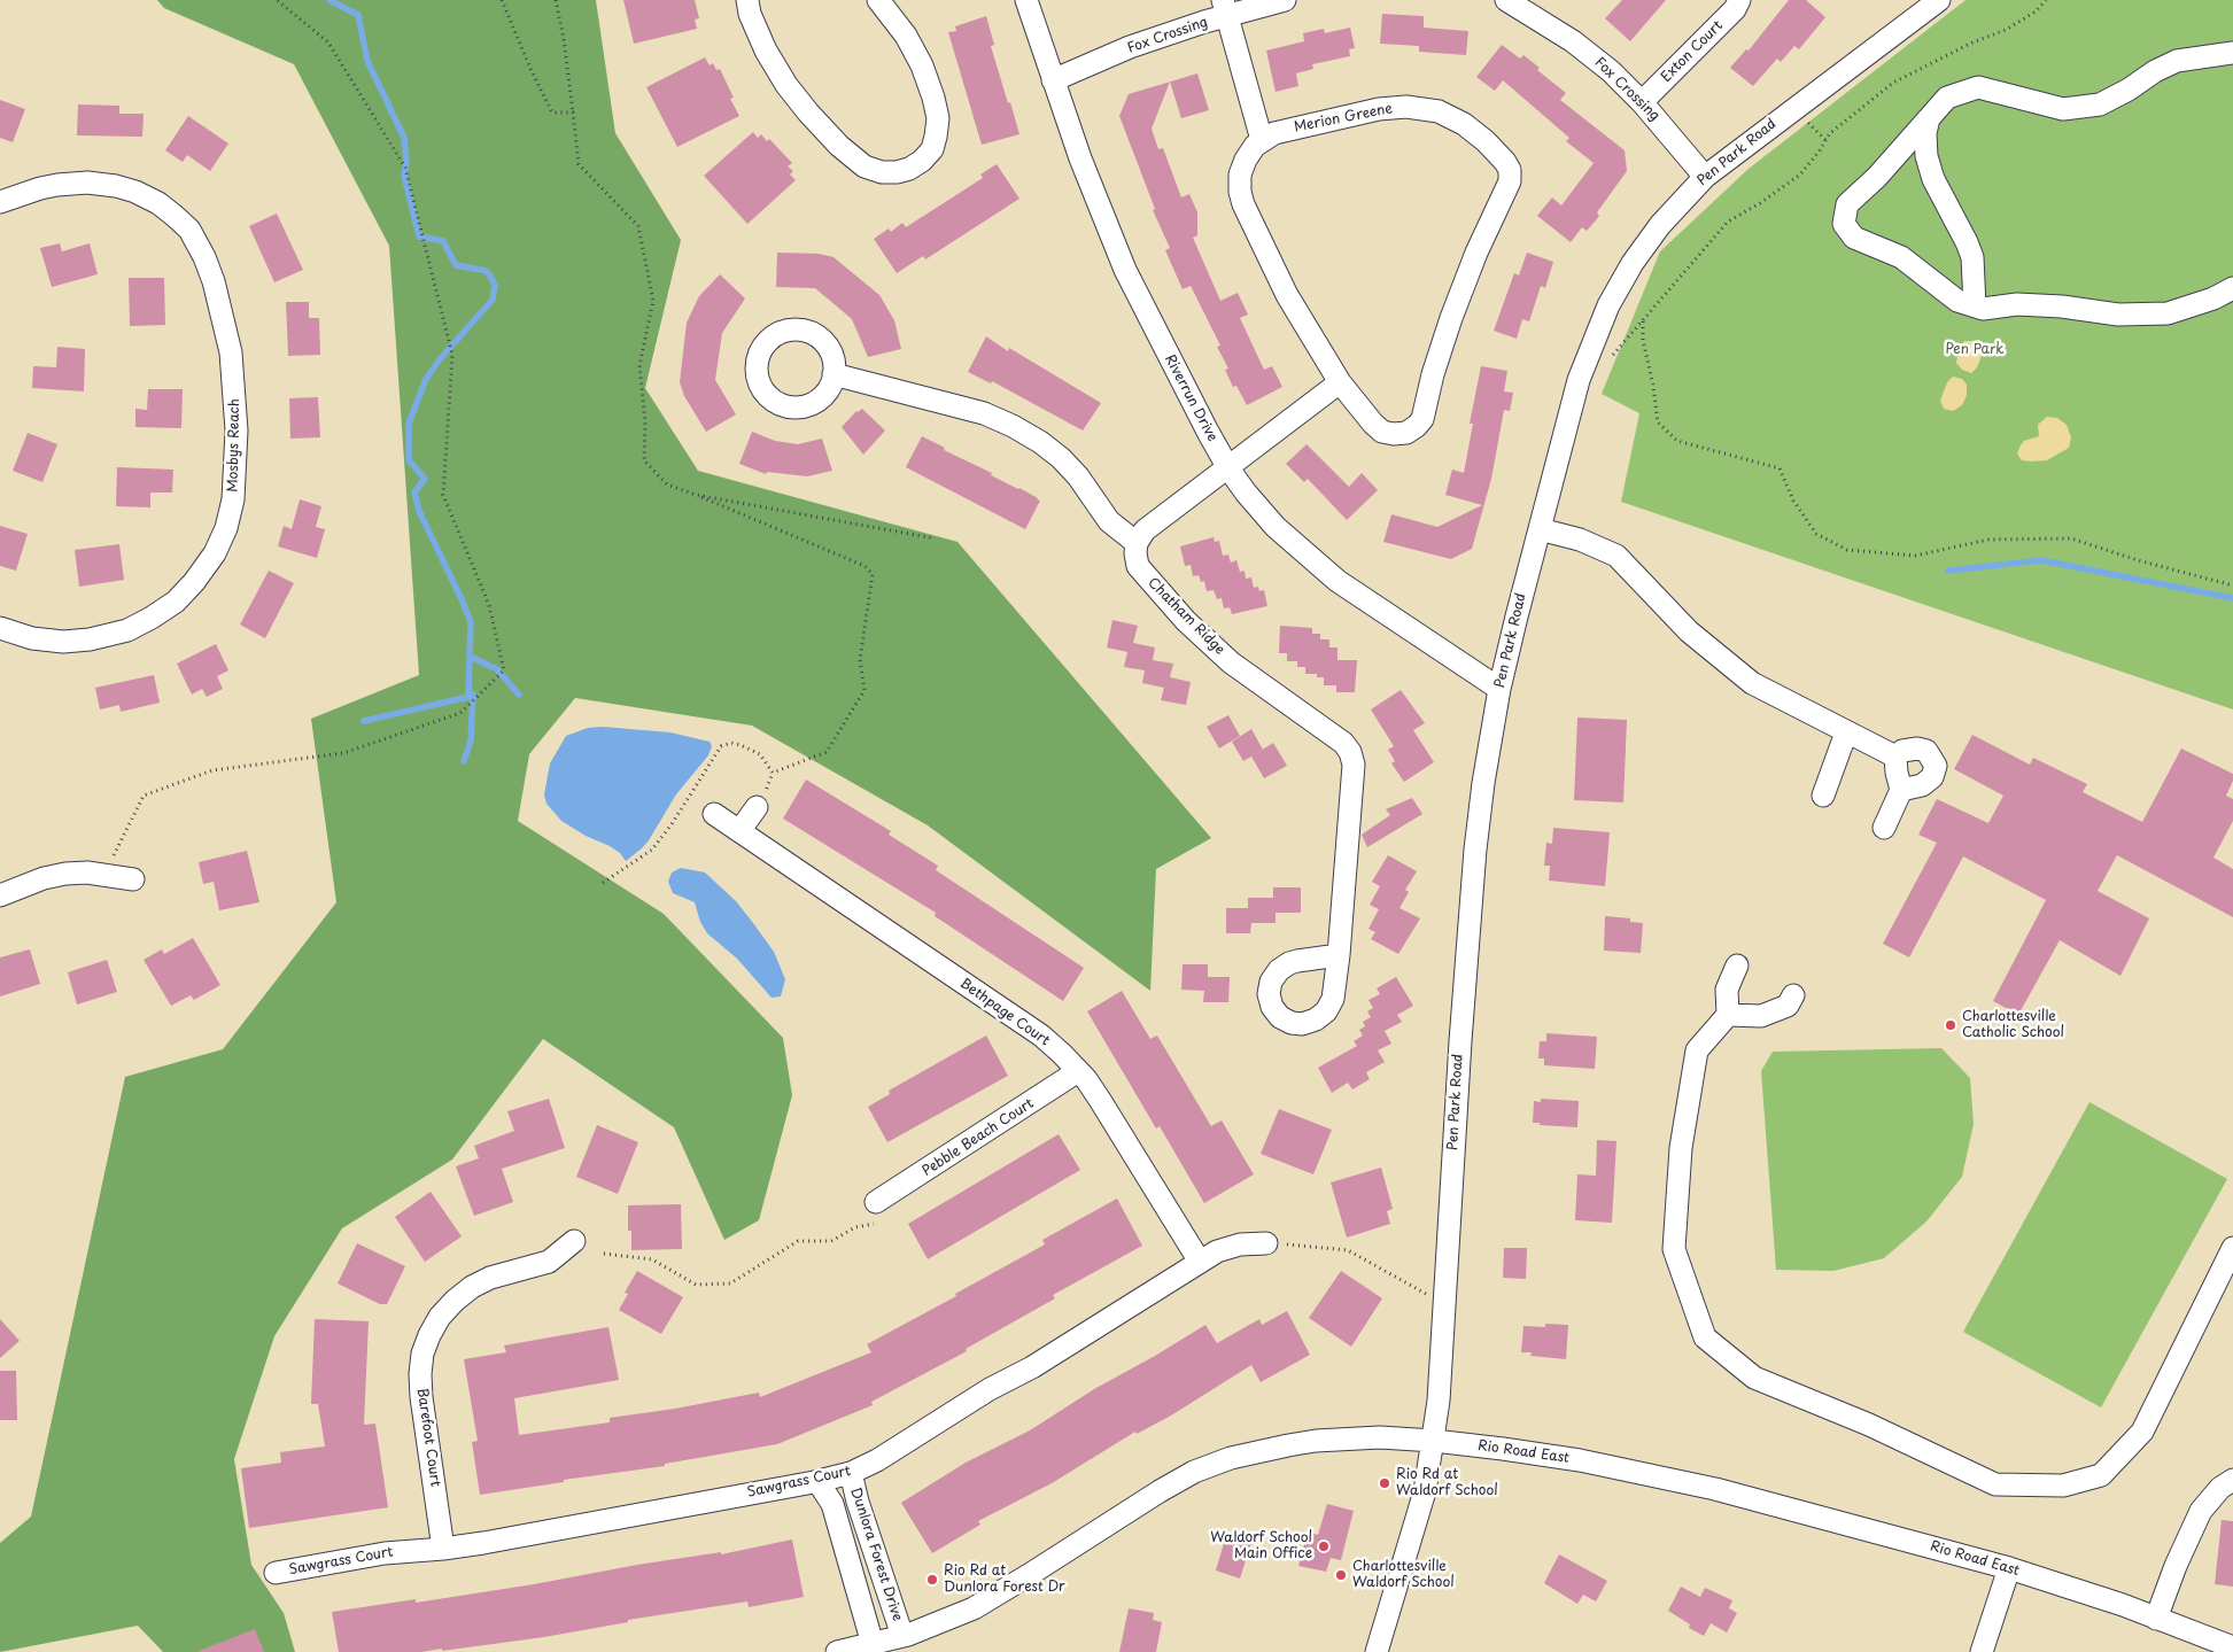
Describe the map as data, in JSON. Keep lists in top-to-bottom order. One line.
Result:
{"streets":{"street":["Fox Crossing","Exton Court","Merion Greene","Pen Park Road","Riverrun Drive","Mosbys Reach","Chatham Ridge","Bethpage Court","Pebble Beach Court","Barefoot Court","Rio Road East","Sawgrass Court","Dunlora Forest Drive"]},"crossings":[["Fox Crossing","Exton Court"],["Fox Crossing","Pen Park Road"],["Fox Crossing","Riverrun Drive"],["Pen Park Road","Riverrun Drive"],["Pen Park Road","Rio Road East"],["Bethpage Court","Pebble Beach Court"],["Bethpage Court","Sawgrass Court"],["Barefoot Court","Sawgrass Court"],["Rio Road East","Dunlora Forest Drive"],["Sawgrass Court","Dunlora Forest Drive"]],"parks":["Pen Park"],"places":["Charlottesville Catholic School","Rio Rd at Waldorf School","Waldorf School Main Office","Charlottesville Waldorf School","Rio Rd at Dunlora Forest Dr"]}
